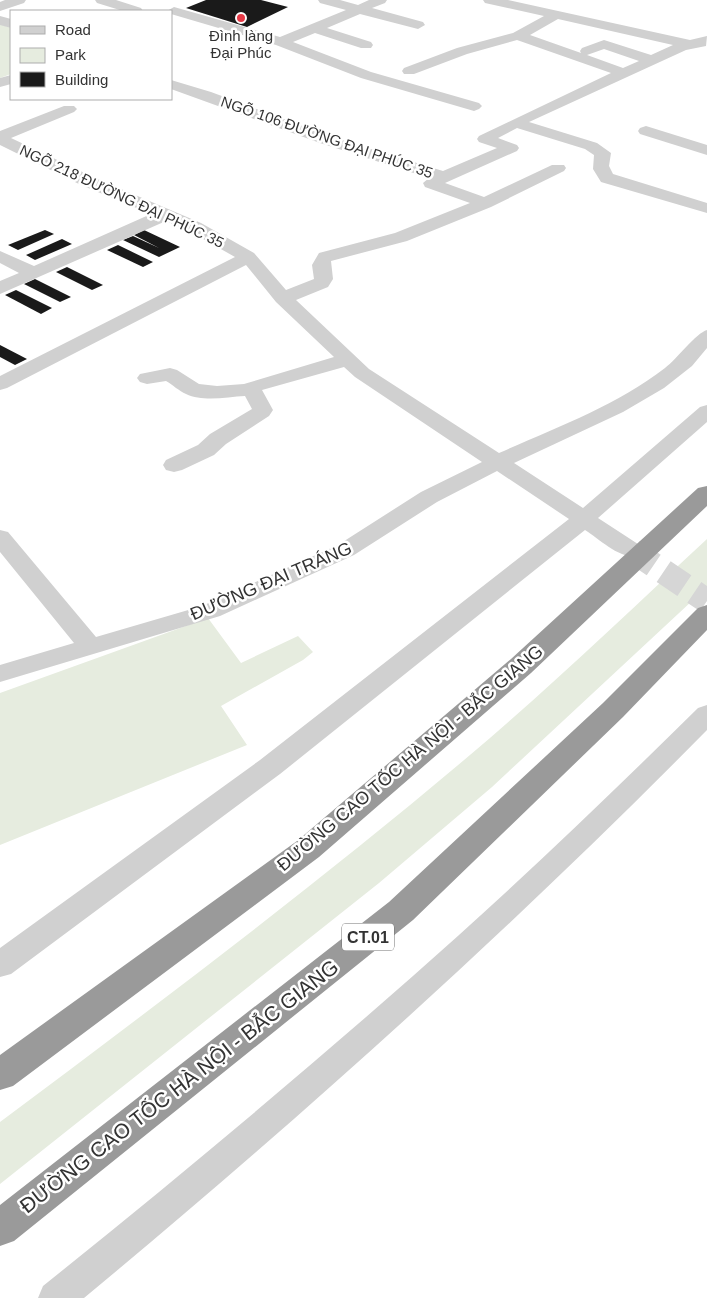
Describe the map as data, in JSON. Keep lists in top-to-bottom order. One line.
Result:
{"streets":{"highway":["ĐƯỜNG CAO TỐC HÀ NỘI - BẮC GIANG","CT.01"],"street":["NGÕ 106 ĐƯỜNG ĐẠI PHÚC 35","NGÕ 218 ĐƯỜNG ĐẠI PHÚC 35","ĐƯỜNG ĐẠI TRÁNG"]},"crossings":[["NGÕ 218 ĐƯỜNG ĐẠI PHÚC 35","ĐƯỜNG ĐẠI TRÁNG"]],"places":["Đình làng Đại Phúc"],"legend":["Road","Park","Building"]}
